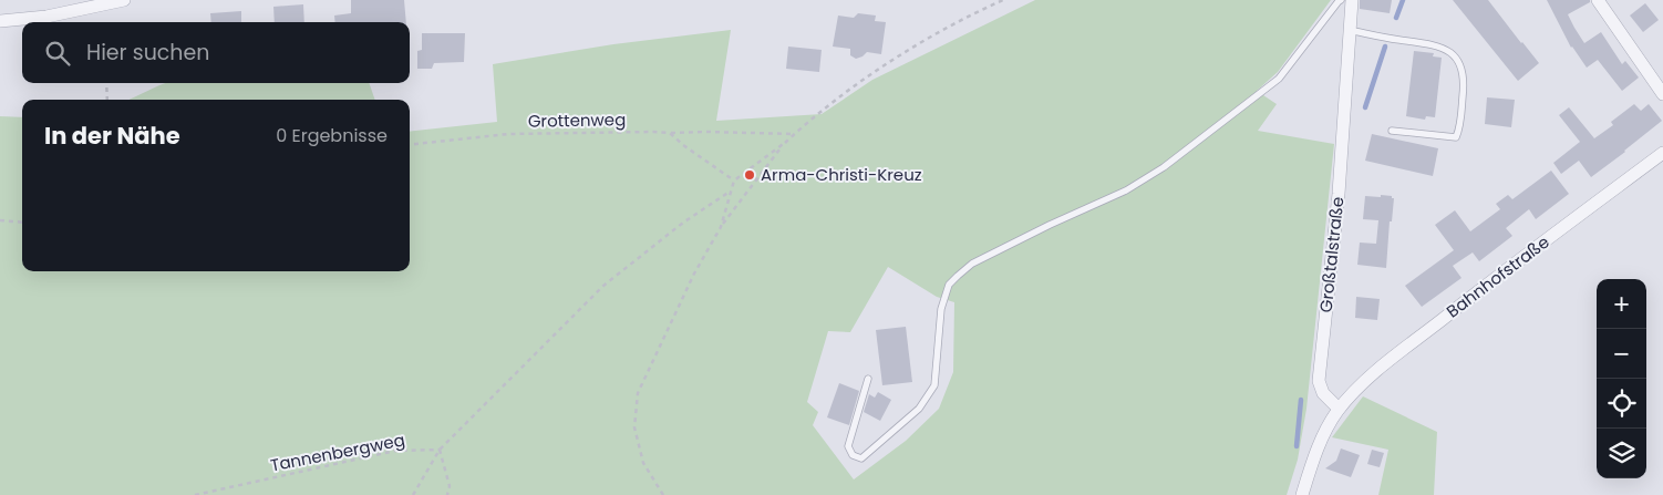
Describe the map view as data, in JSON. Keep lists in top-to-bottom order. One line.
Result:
{"streets":{"street":["Großtalstraße","Bahnhofstraße"],"path":["Grottenweg","Tannenbergweg"]},"crossings":[["Großtalstraße","Bahnhofstraße"]],"places":["Arma-Christi-Kreuz"],"page":{"search":"Hier suchen","heading":["In der Nähe","0 Ergebnisse"],"map_buttons":["+","−"]}}
